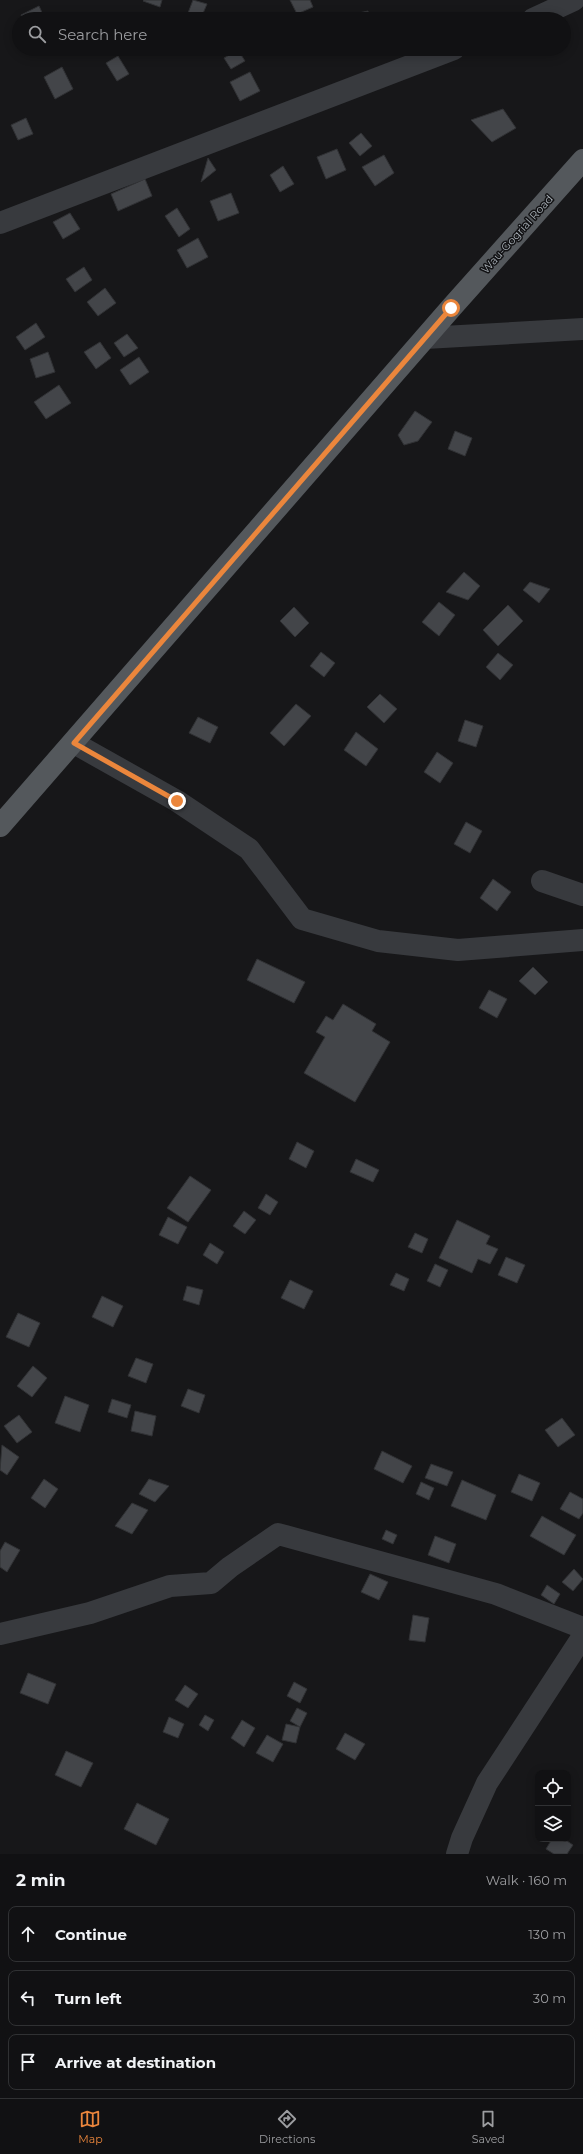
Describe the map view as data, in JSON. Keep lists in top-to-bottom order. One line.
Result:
{"streets":{"main road":["Wau-Gogrial Road"]},"page":{"search":"Search here","heading":["2 min","Walk · 160 m"],"list":[["Continue","130 m"],["Turn left","30 m"],"Arrive at destination"],"nav":["Map","Directions","Saved"]}}
